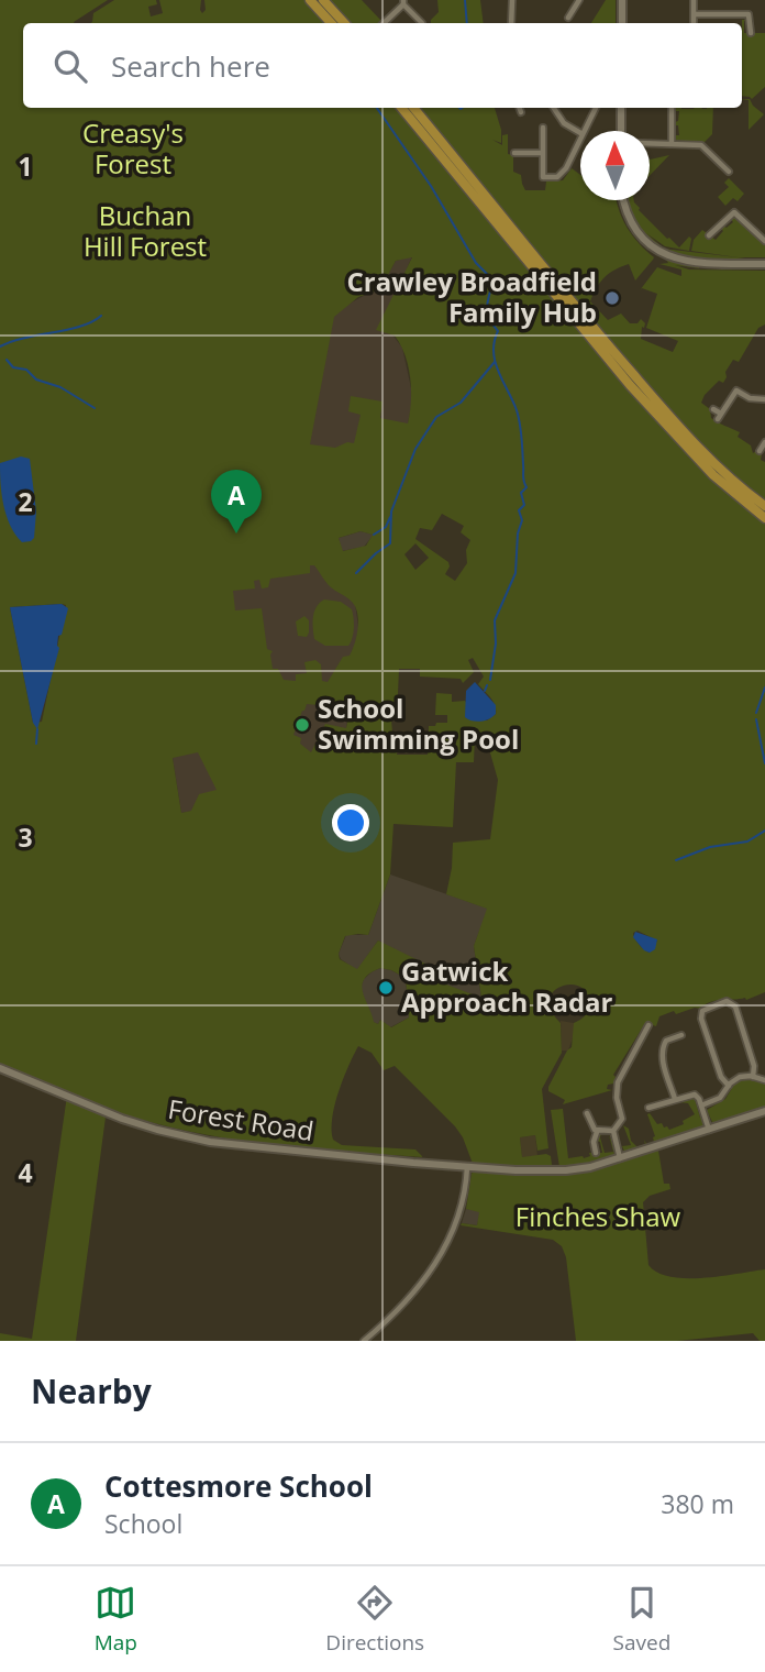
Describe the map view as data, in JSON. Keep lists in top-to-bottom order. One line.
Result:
{"streets":{"street":["Forest Road"]},"parks":["Creasy's Forest","Buchan Hill Forest","Finches Shaw"],"places":["Crawley Broadfield Family Hub","School Swimming Pool","Gatwick Approach Radar"],"north":"top","page":{"search":"Search here","pins":"A","heading":"Nearby","list":[{"mark":"A","name":"Cottesmore School","note":"School","value":"380 m"}],"nav":["Map","Directions","Saved"]},"grid":{"rows":["1","2","3","4"]}}
